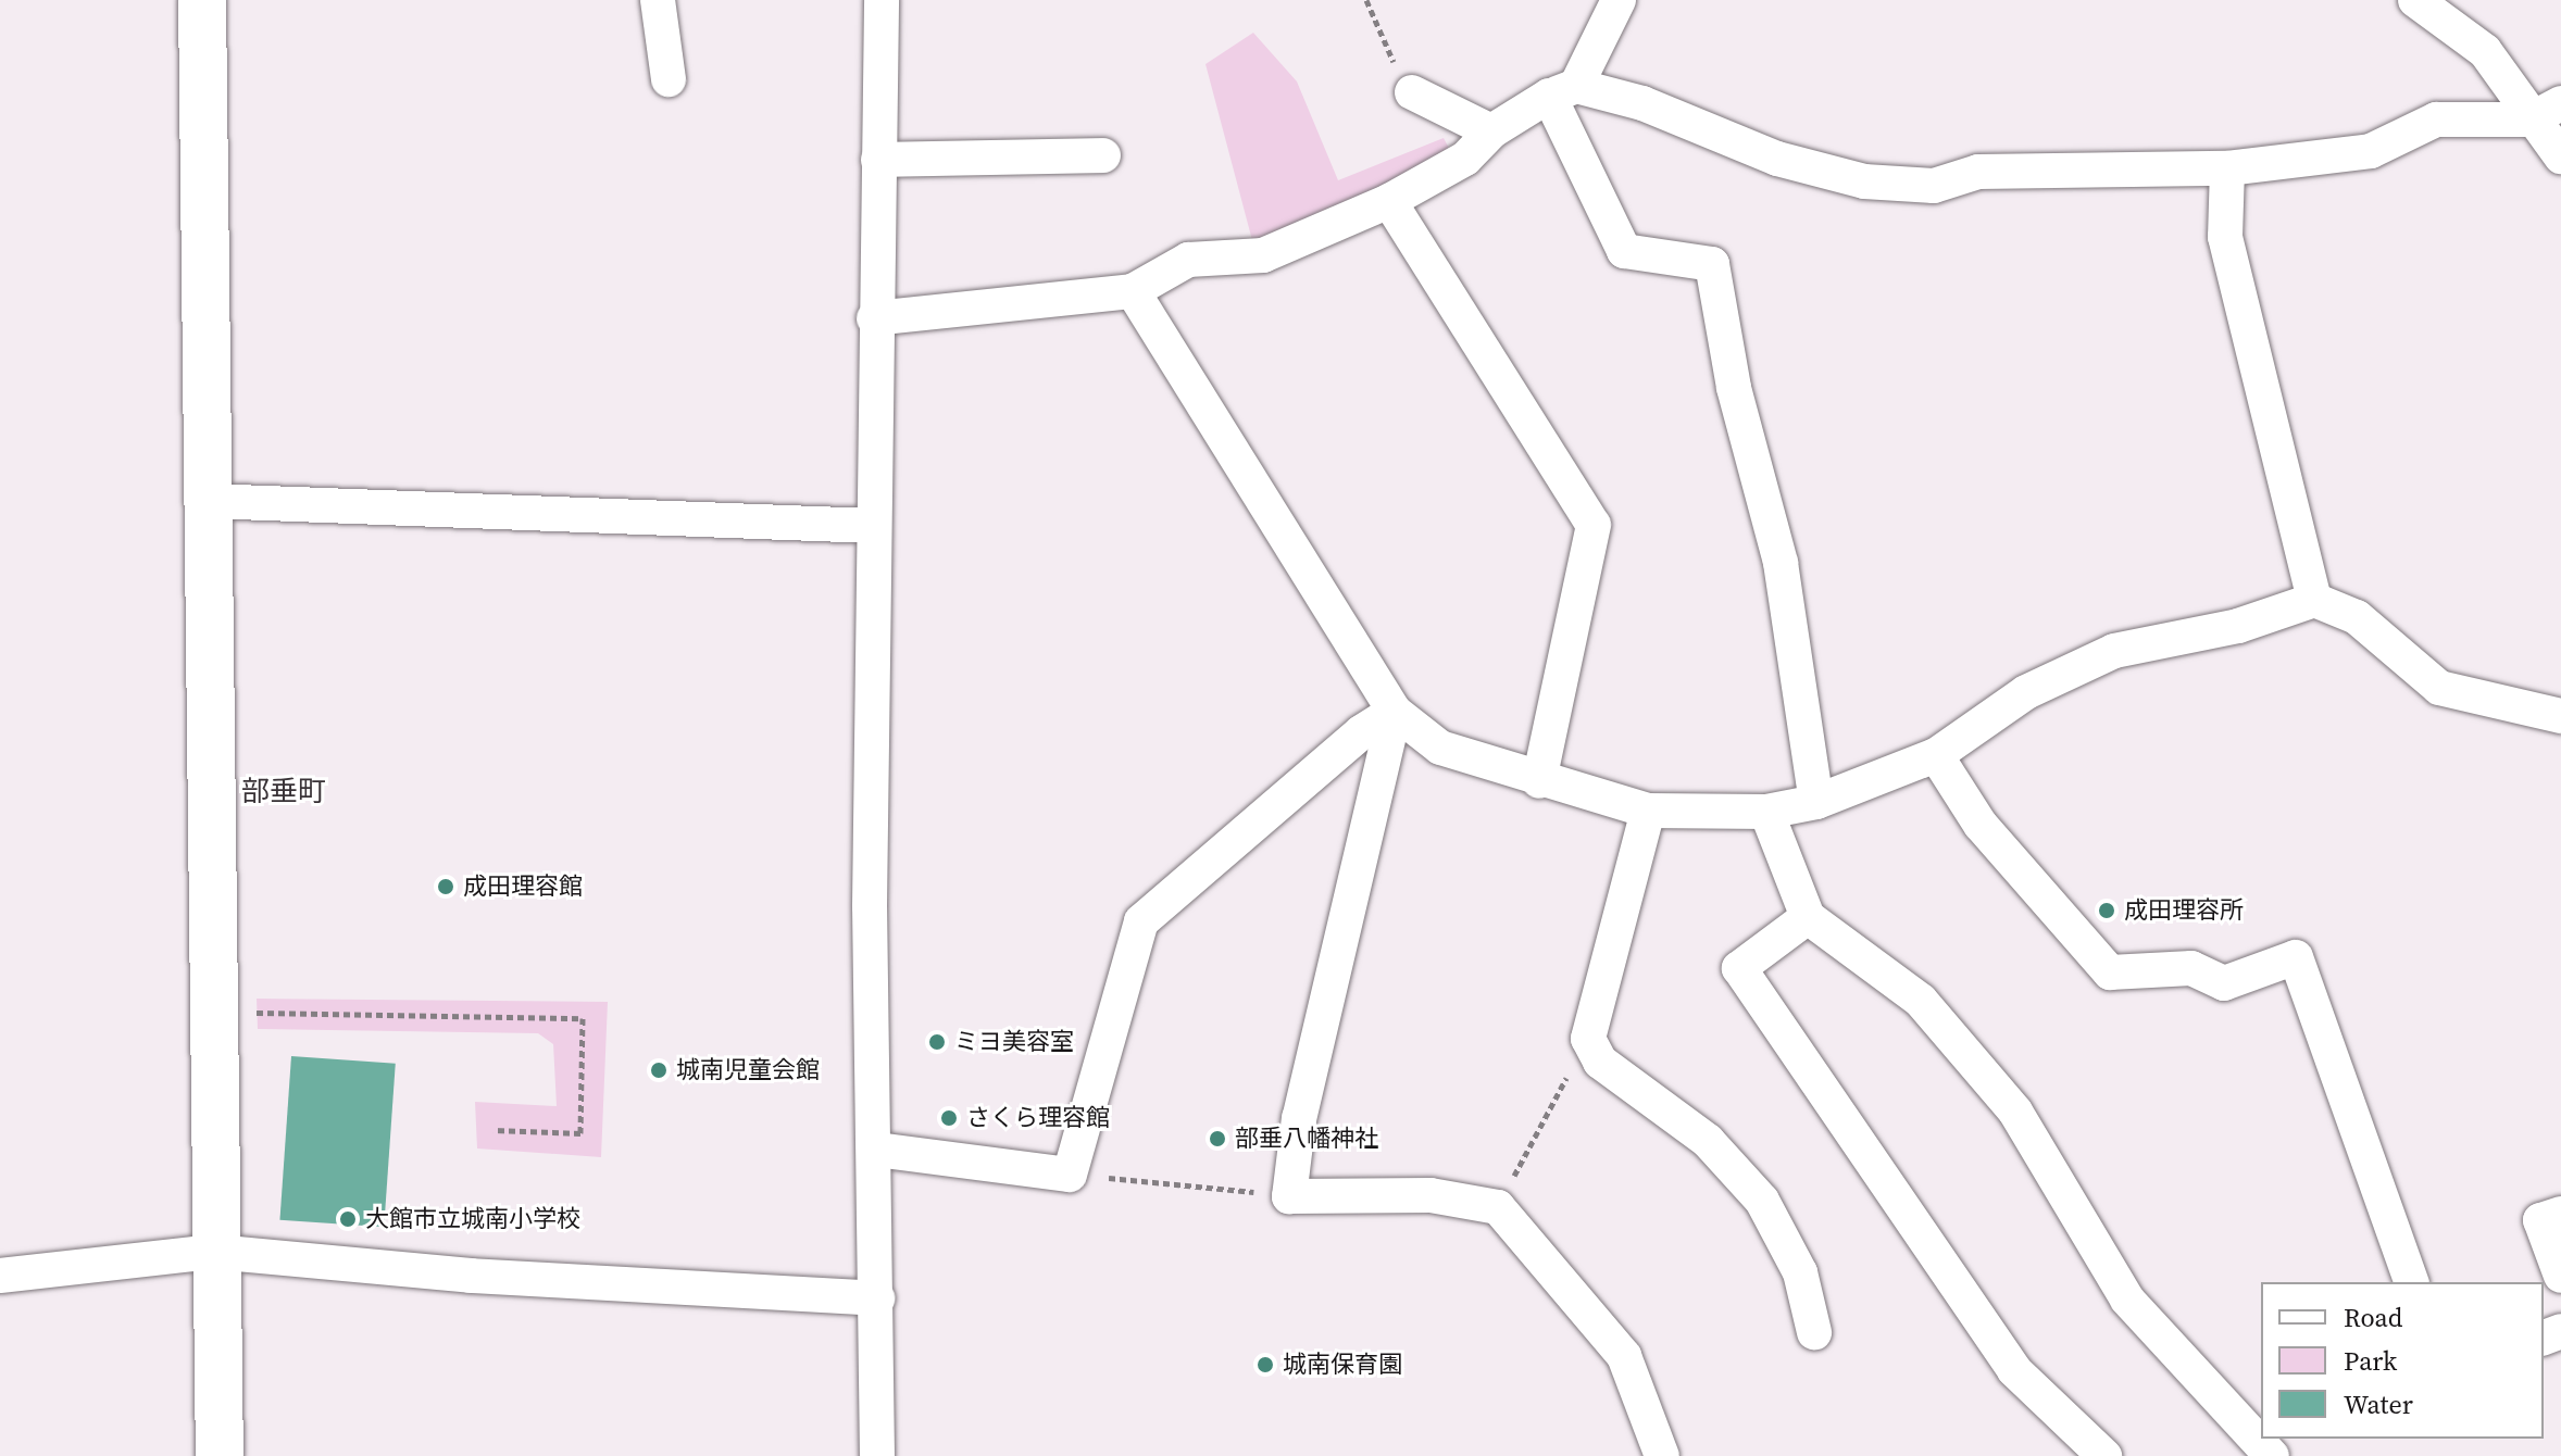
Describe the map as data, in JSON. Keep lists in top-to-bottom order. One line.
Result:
{"districts":["部垂町"],"places":["成田理容館","成田理容所","ミヨ美容室","城南児童会館","さくら理容館","部垂八幡神社","大館市立城南小学校","城南保育園"],"legend":["Road","Park","Water"]}
